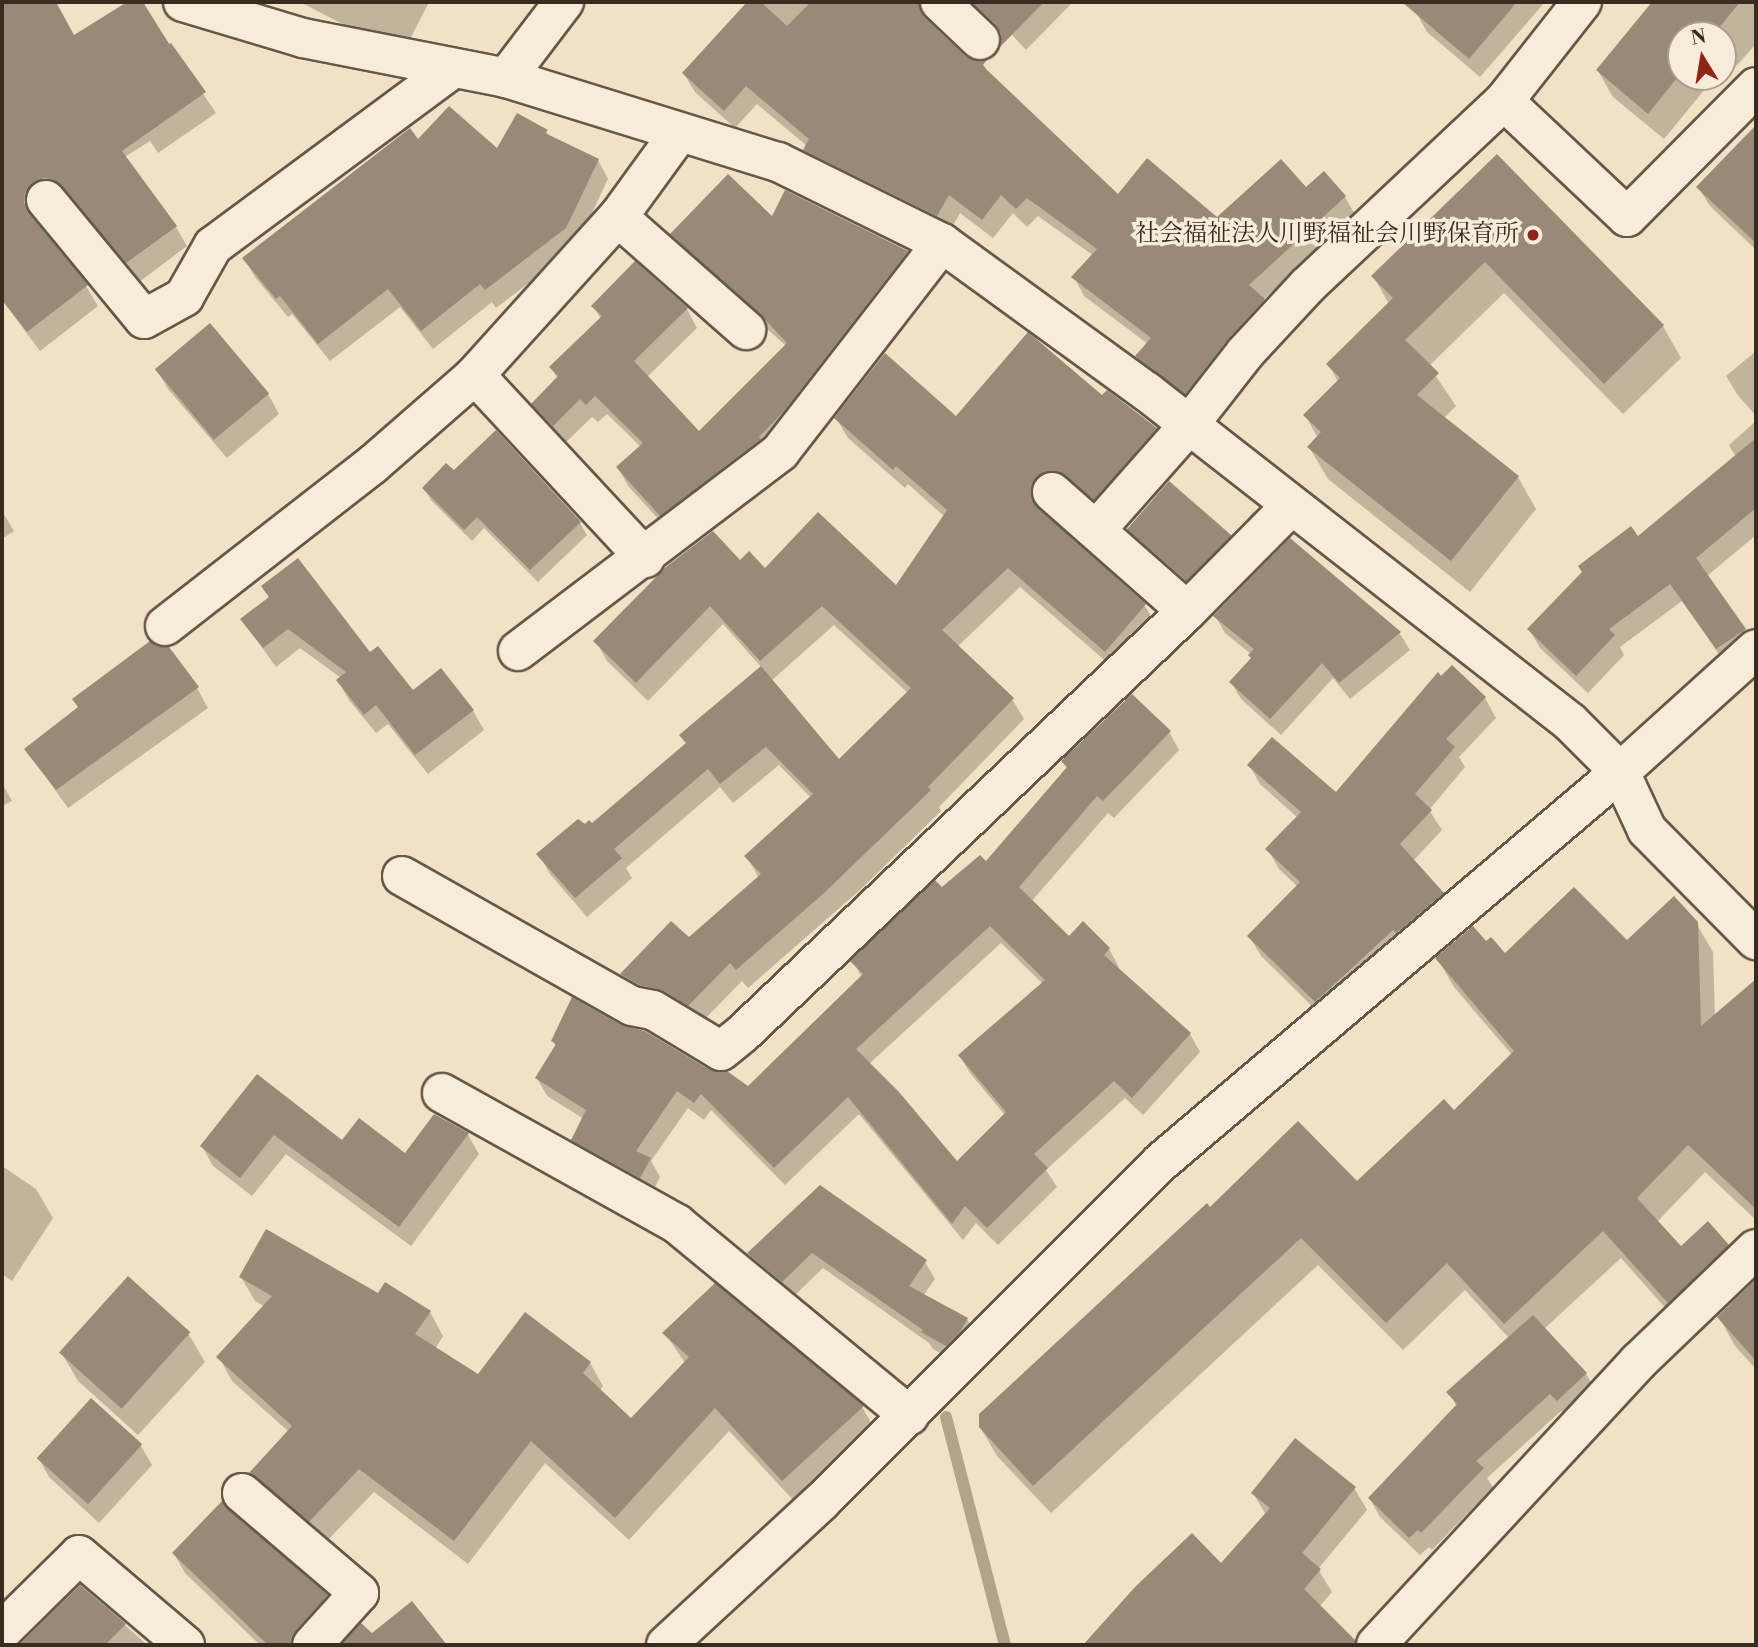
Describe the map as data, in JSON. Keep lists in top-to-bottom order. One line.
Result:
{"places":["社会福祉法人川野福祉会川野保育所"],"north":"top"}
